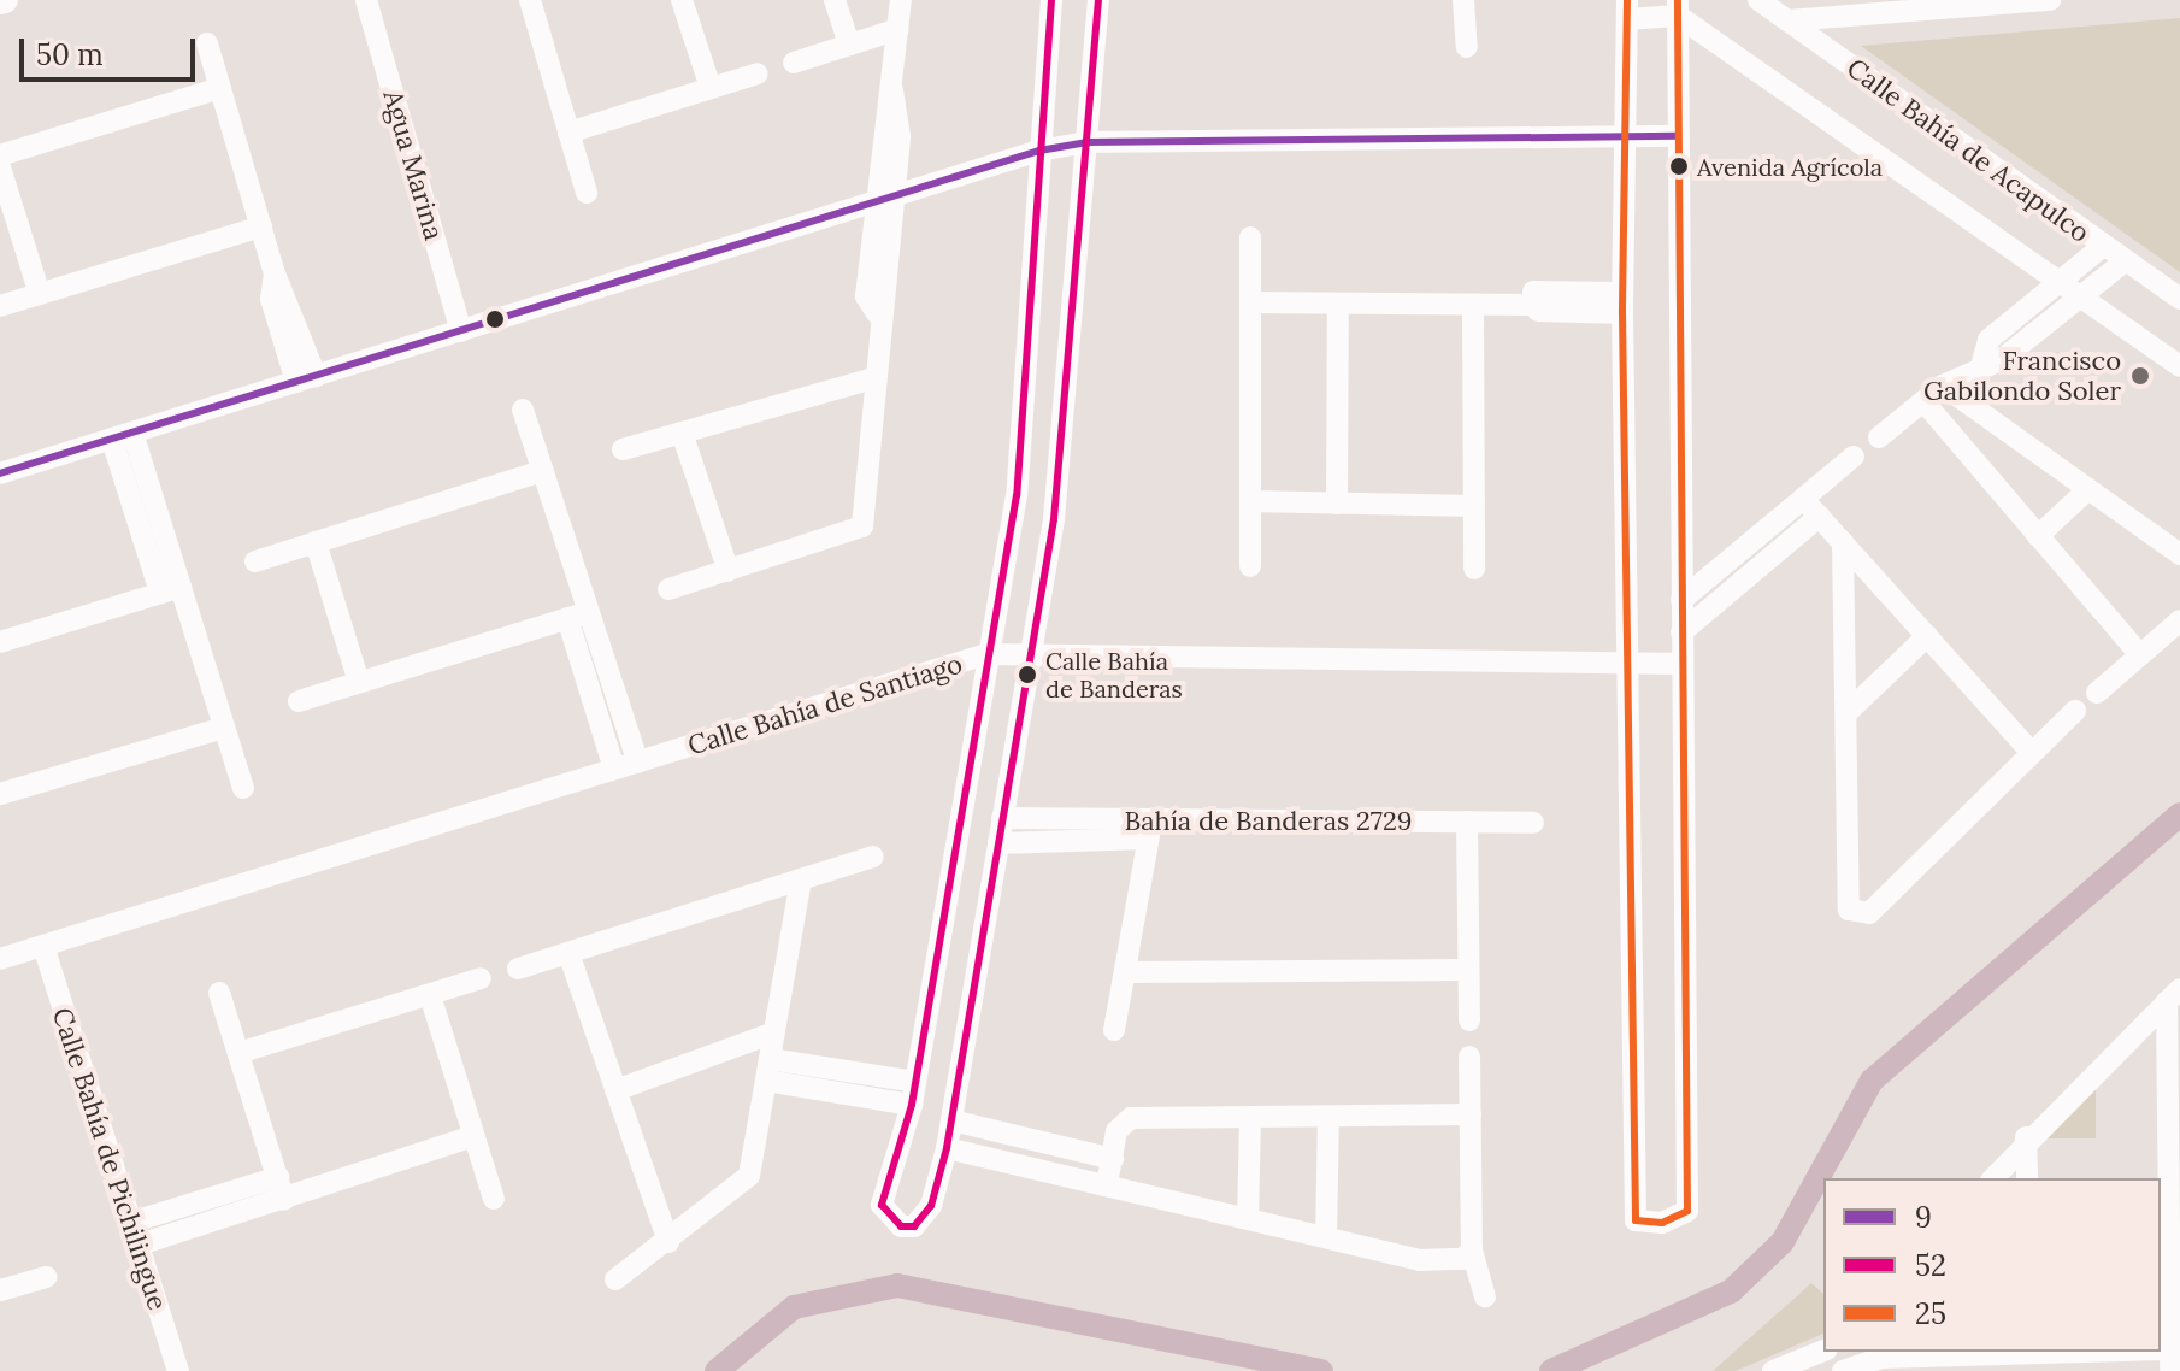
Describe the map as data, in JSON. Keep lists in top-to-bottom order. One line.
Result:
{"streets":{"street":["Calle Bahía de Acapulco","Agua Marina","Calle Bahía de Santiago","Bahía de Banderas 2729","Calle Bahía de Pichilingue"]},"crossings":[["Calle Bahía de Santiago","Calle Bahía de Pichilingue"]],"places":["Avenida Agrícola","Francisco Gabilondo Soler","Calle Bahía de Banderas"],"lines":["transit line 52","transit line 25","transit line 9"],"legend":["9","52","25"],"scale_bar":"50 m"}
